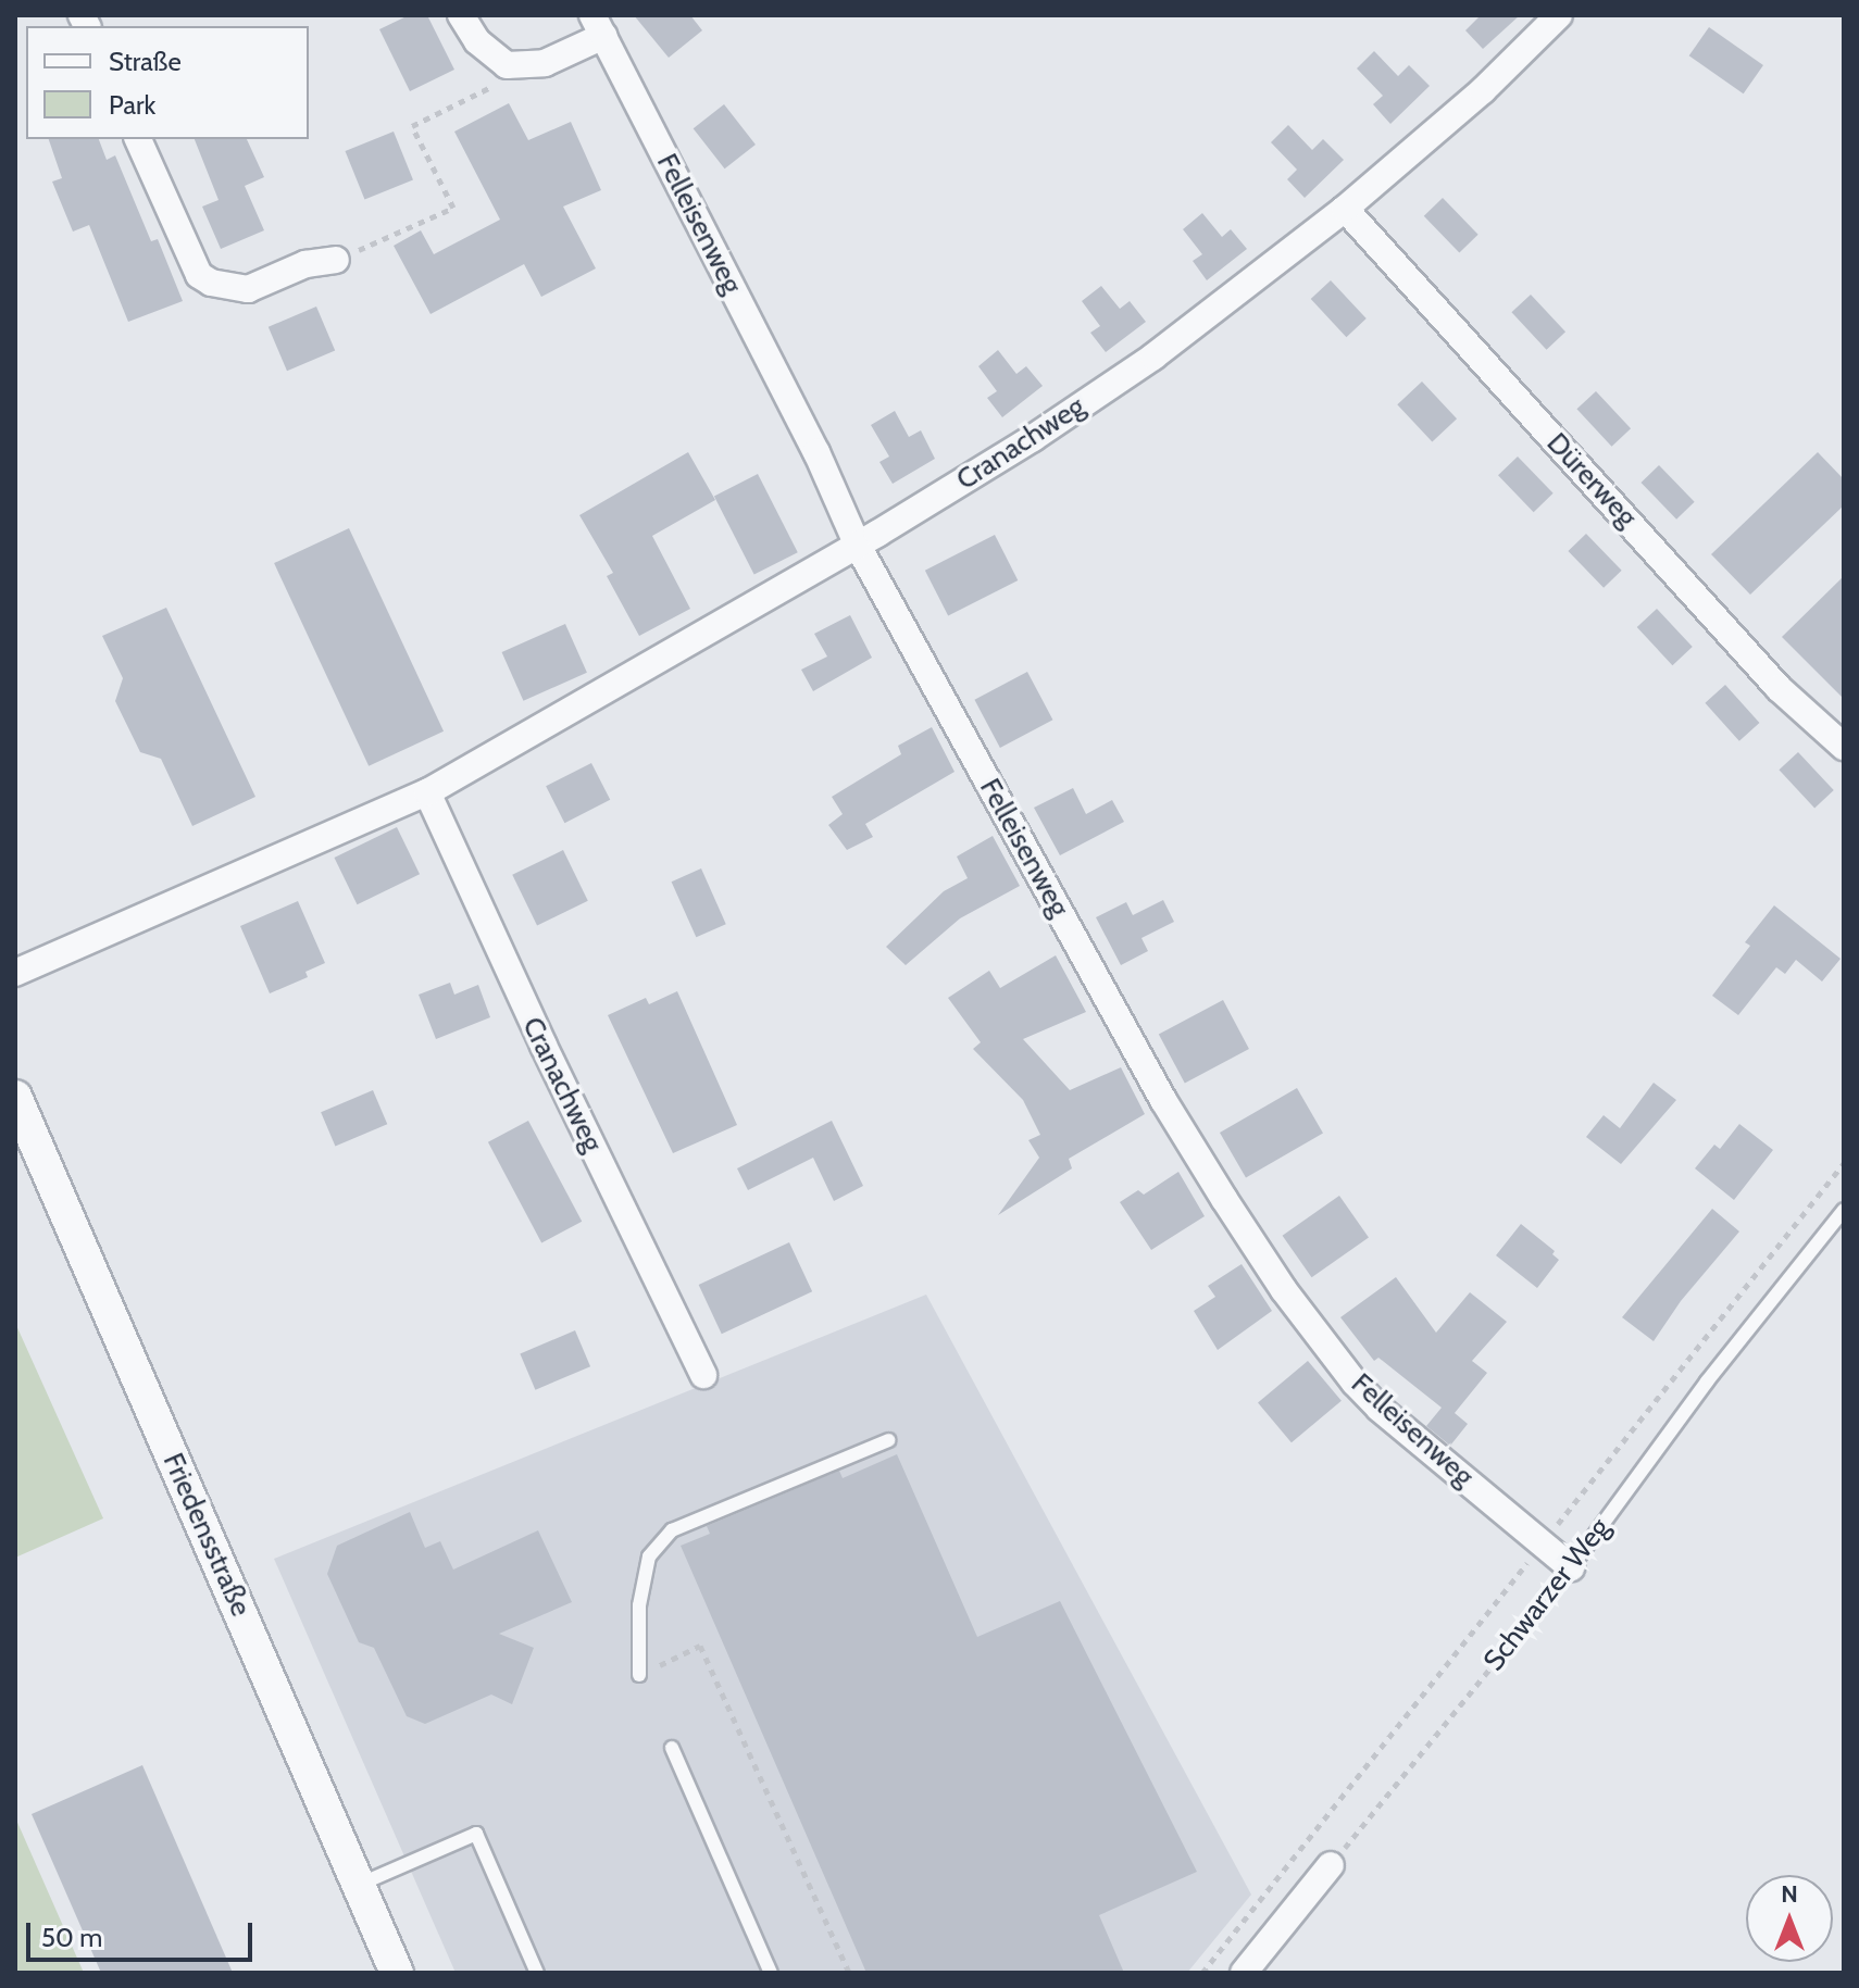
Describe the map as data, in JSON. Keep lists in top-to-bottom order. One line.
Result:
{"streets":{"street":["Felleisenweg","Cranachweg","Dürerweg","Friedensstraße"],"lane":["Schwarzer Weg"]},"crossings":[["Felleisenweg","Cranachweg"],["Felleisenweg","Schwarzer Weg"],["Cranachweg","Dürerweg"]],"legend":["Straße","Park"],"scale_bar":"50 m","north":"top"}
